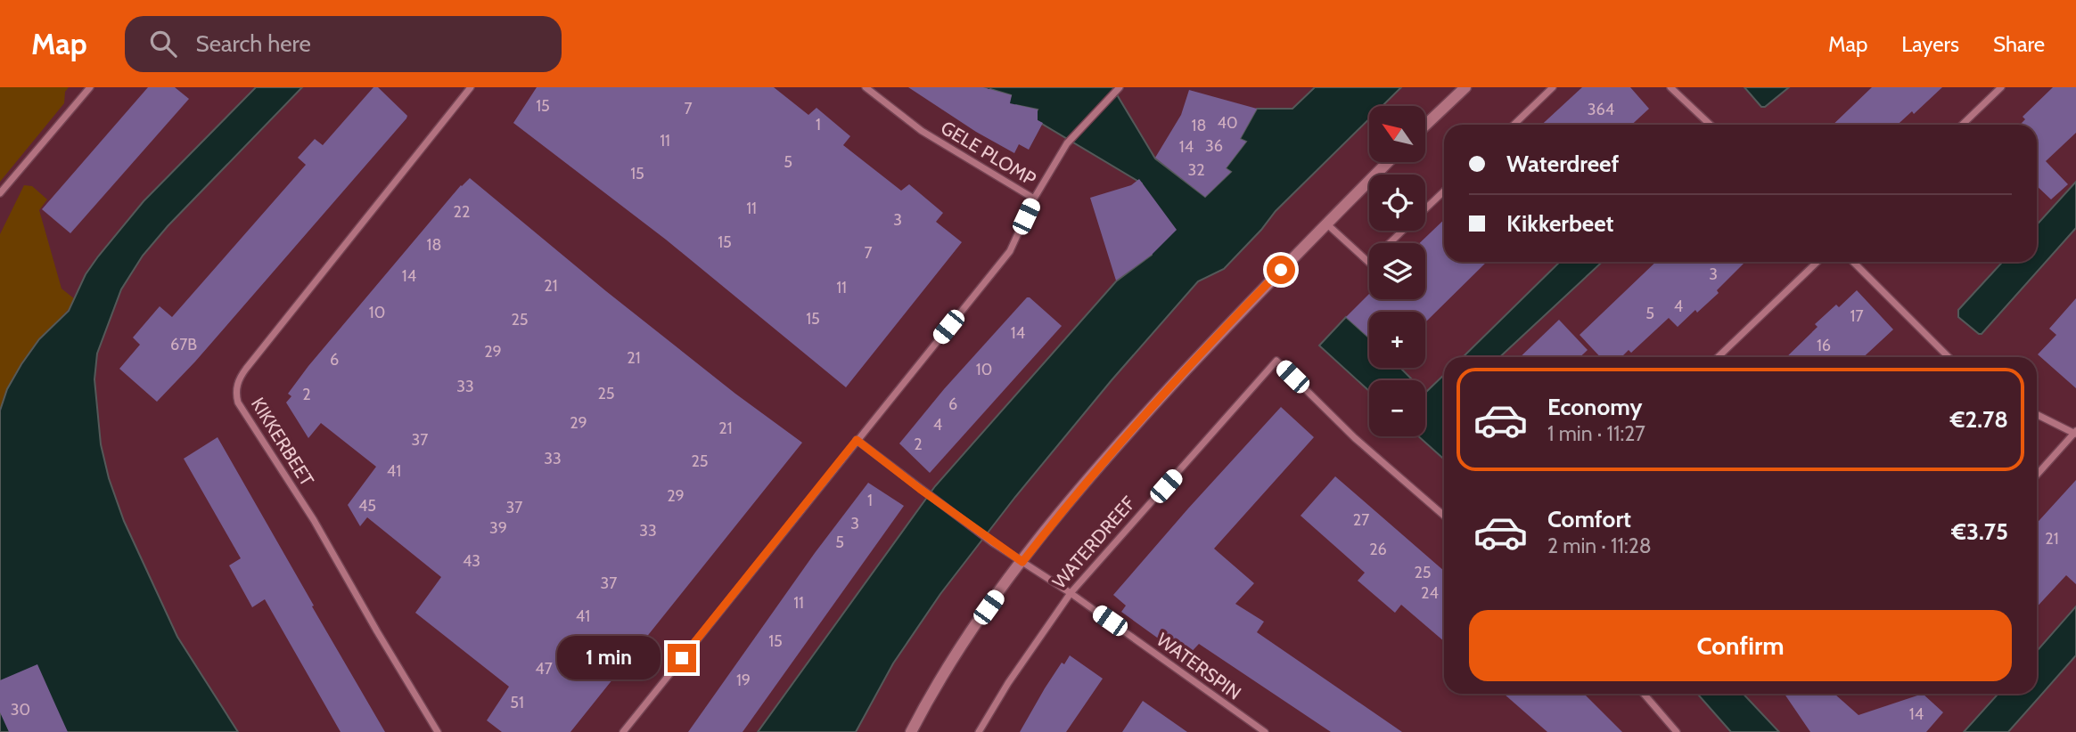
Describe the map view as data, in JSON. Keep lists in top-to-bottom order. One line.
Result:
{"streets":{"street":["GELE PLOMP","KIKKERBEET","WATERDREEF","WATERSPIN"]},"crossings":[["GELE PLOMP","WATERSPIN"],["WATERDREEF","WATERSPIN"]],"house_numbers":["15","7","364","40","1","18","11","36","14","5","32","15","11","22","3","15","18","7","3","14","21","11","4","10","5","17","15","25","14","67B","16","29","21","6","10","33","25","2","6","29","4","21","37","2","33","25","41","29","1","45","37","27","3","39","33","21","5","26","43","25","37","24","11","41","15","47","19","51","30","14"],"north":"top left","page":{"header":"Map","search":"Search here","nav":["Map","Layers","Share"],"map_buttons":["+","−"],"banner":["Waterdreef","Kikkerbeet"],"list":[{"name":"Economy","note":"1 min · 11:27","value":"€2.78"},{"name":"Comfort","note":"2 min · 11:28","value":"€3.75"}],"buttons":"Confirm","bubble":"1 min"}}
